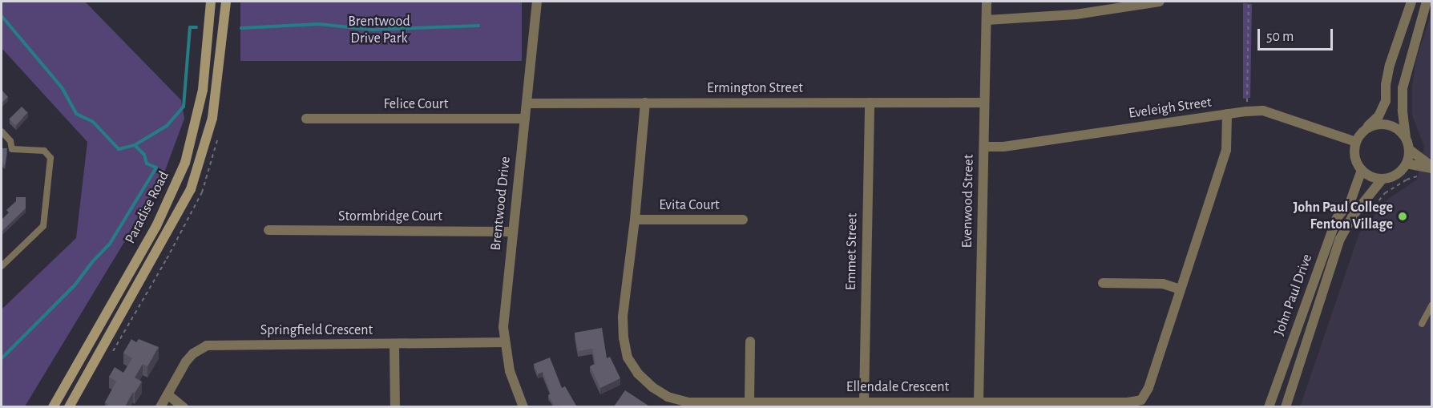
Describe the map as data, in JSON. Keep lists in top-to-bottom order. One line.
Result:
{"streets":{"main road":["Paradise Road"],"street":["Ermington Street","Felice Court","Eveleigh Street","Evenwood Street","Brentwood Drive","Evita Court","Stormbridge Court","Emmet Street","John Paul Drive","Springfield Crescent","Ellendale Crescent"]},"crossings":[["Ermington Street","Evenwood Street"],["Ermington Street","Brentwood Drive"],["Ermington Street","Emmet Street"],["Ermington Street","Ellendale Crescent"],["Felice Court","Brentwood Drive"],["Eveleigh Street","Evenwood Street"],["Eveleigh Street","John Paul Drive"],["Eveleigh Street","Ellendale Crescent"],["Evenwood Street","Ellendale Crescent"],["Brentwood Drive","Stormbridge Court"],["Brentwood Drive","Springfield Crescent"],["Evita Court","Ellendale Crescent"],["Emmet Street","Ellendale Crescent"]],"parks":["Brentwood Drive Park"],"places":["John Paul College Fenton Village"],"scale_bar":"50 m"}
